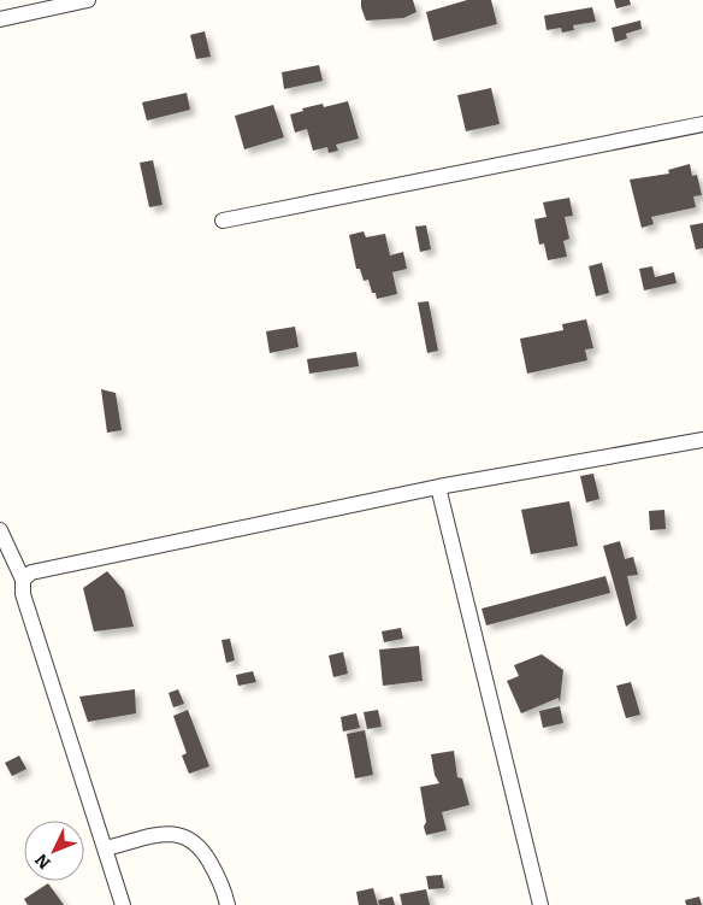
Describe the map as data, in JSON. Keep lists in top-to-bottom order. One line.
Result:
{"north":"bottom left"}
